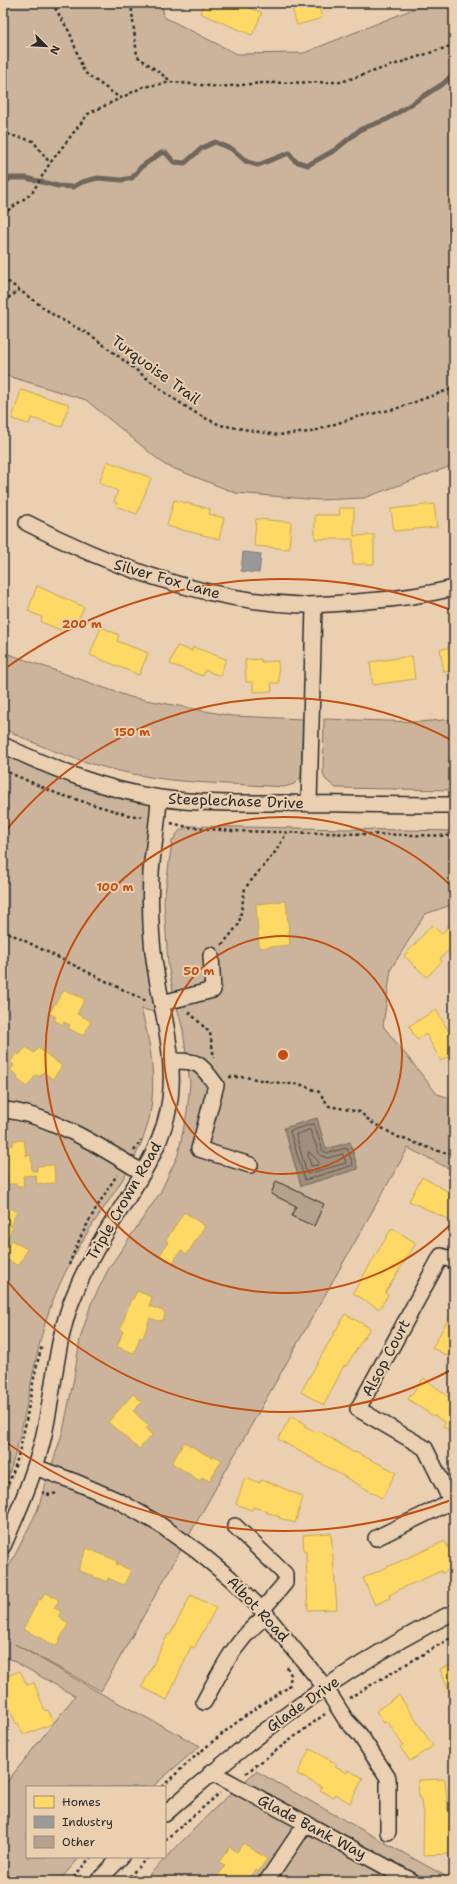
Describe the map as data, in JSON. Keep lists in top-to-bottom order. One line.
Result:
{"streets":{"street":["Silver Fox Lane","Steeplechase Drive","Triple Crown Road","Alsop Court","Albot Road","Glade Drive","Glade Bank Way"],"path":["Turquoise Trail"]},"crossings":[["Steeplechase Drive","Triple Crown Road"],["Triple Crown Road","Albot Road"],["Albot Road","Glade Drive"],["Glade Drive","Glade Bank Way"]],"legend":["Homes","Industry","Other"],"north":"bottom right","rings":["200 m","150 m","100 m","50 m"]}
